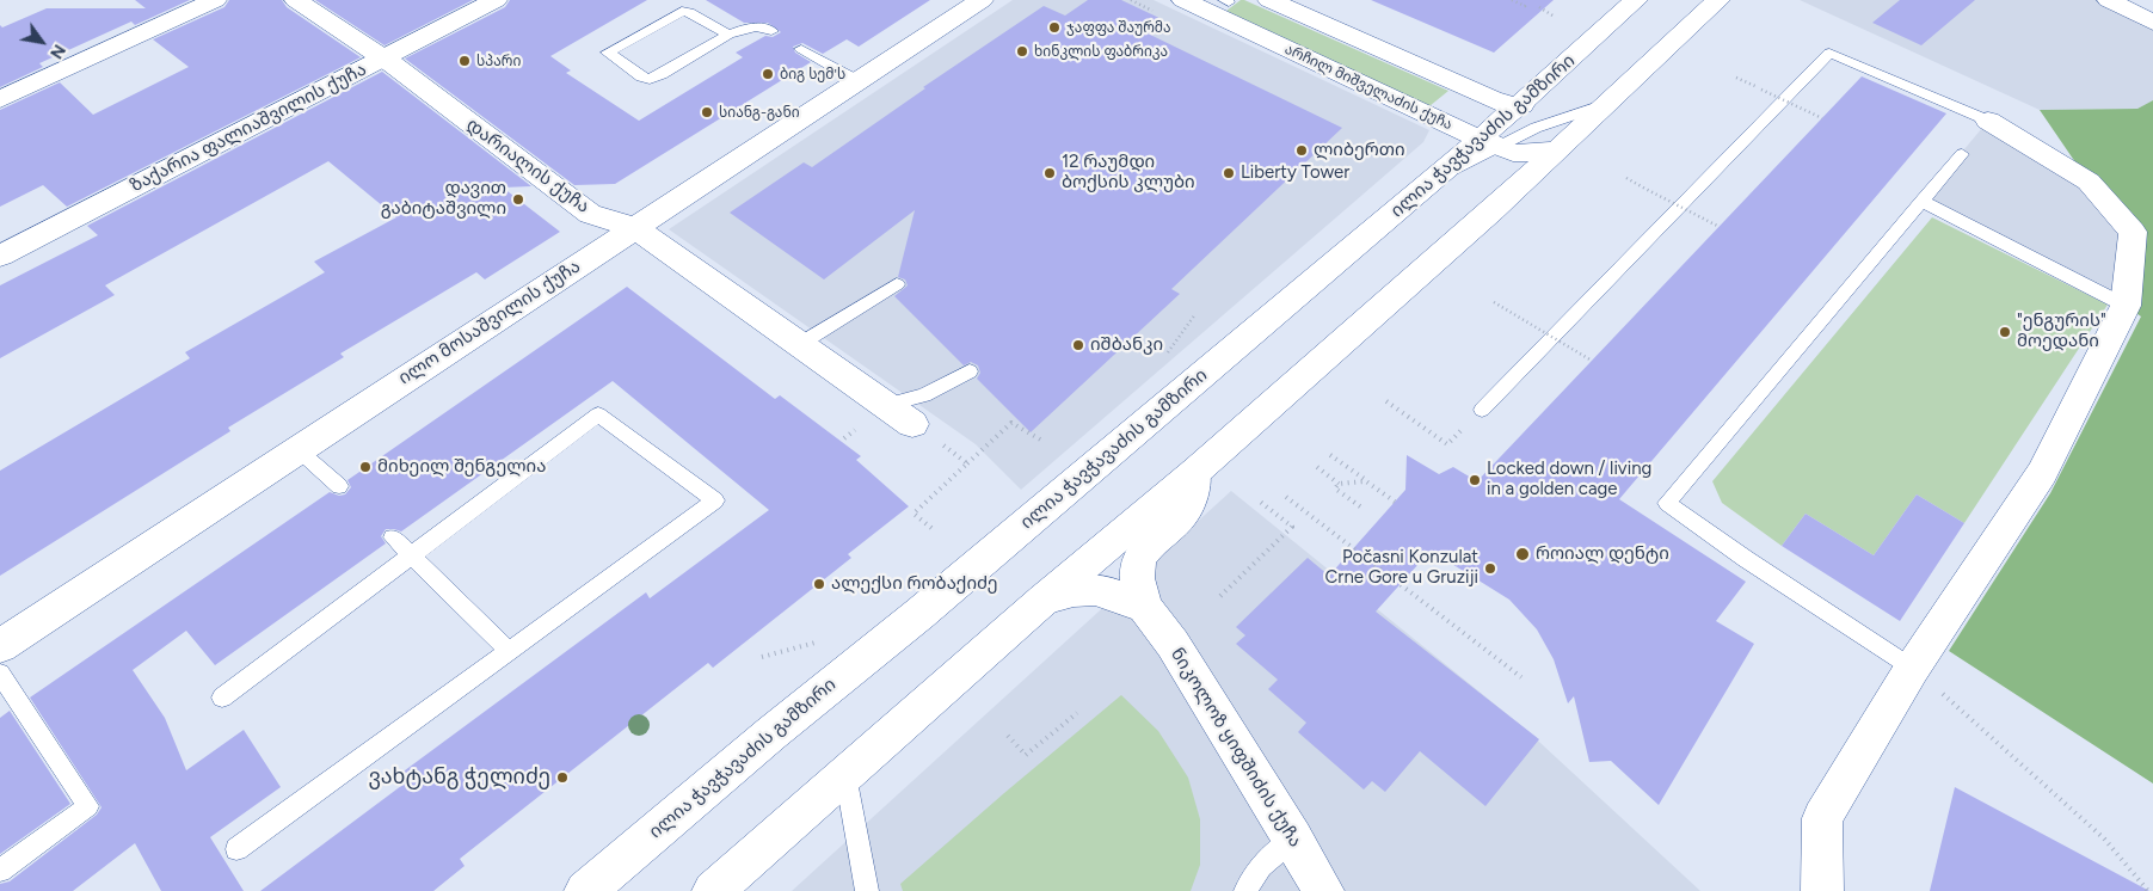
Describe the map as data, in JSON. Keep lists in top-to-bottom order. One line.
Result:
{"streets":{"street":["არჩილ მიშველაძის ქუჩა","ზაქარია ფალიაშვილის ქუჩა","ილია ჭავჭავაძის გამზირი","დარიალის ქუჩა","ილო მოსაშვილის ქუჩა","ნიკოლოზ ყიფშიძის ქუჩა"]},"crossings":[["არჩილ მიშველაძის ქუჩა","ილია ჭავჭავაძის გამზირი"],["ზაქარია ფალიაშვილის ქუჩა","დარიალის ქუჩა"],["დარიალის ქუჩა","ილო მოსაშვილის ქუჩა"]],"places":["ჯაფფა შაურმა","ხინკლის ფაბრიკა","სპარი","ბიგ სემ'ს","სიანგ-განი","ლიბერთი","12 რაუმდი ბოქსის კლუბი","Liberty Tower","დავით გაბიტაშვილი","\"ენგურის\" მოედანი","იშბანკი","მიხეილ შენგელია","Locked down / living in a golden cage","როიალ დენტი","Počasni Konzulat Crne Gore u Gruziji","ალექსი რობაქიძე","ვახტანგ ჭელიძე"],"north":"bottom right"}
